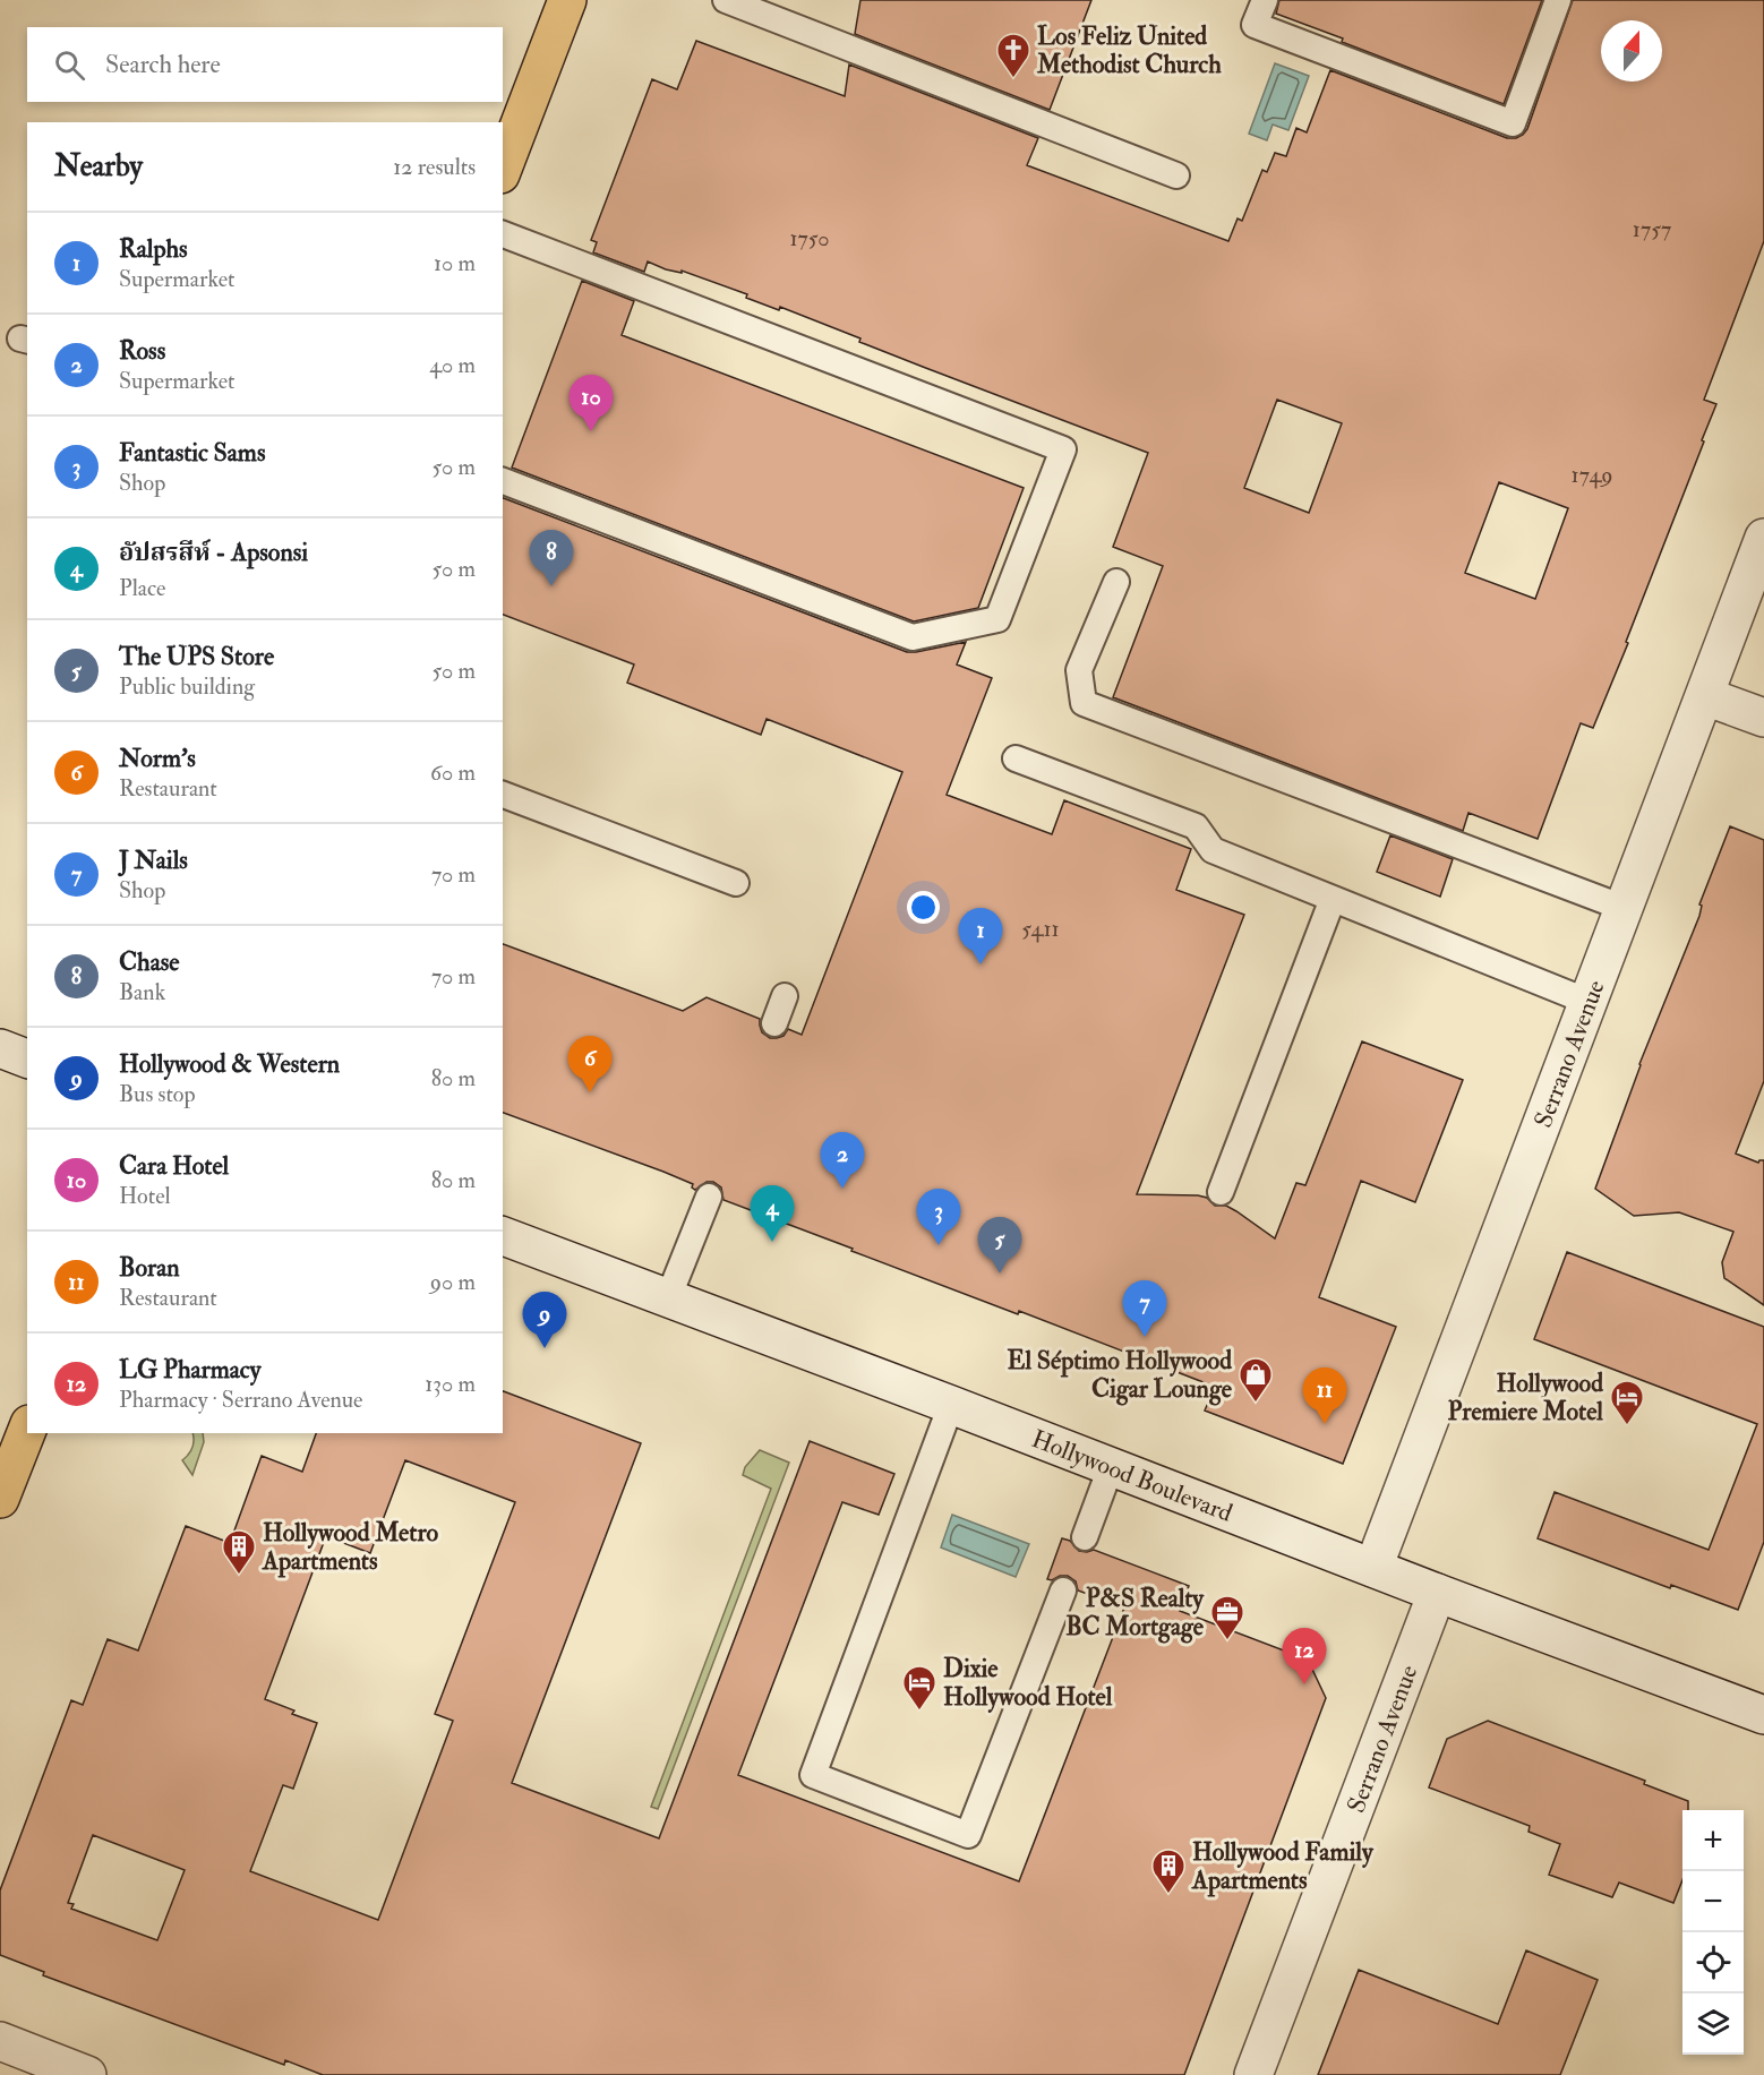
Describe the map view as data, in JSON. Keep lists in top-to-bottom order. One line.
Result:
{"streets":{"street":["Serrano Avenue","Hollywood Boulevard"]},"crossings":[["Serrano Avenue","Hollywood Boulevard"]],"places":{"church":["Los Feliz United Methodist Church"],"shop":["El Séptimo Hollywood Cigar Lounge"],"hotel":["Hollywood Premiere Motel","Dixie Hollywood Hotel"],"building":["Hollywood Metro Apartments","Hollywood Family Apartments"],"office":["P&S Realty BC Mortgage"]},"house_numbers":["1757","1750","1749","5411"],"north":"top","page":{"search":"Search here","heading":["Nearby","12 results"],"list":[{"mark":"1","name":"Ralphs","note":"Supermarket","value":"10 m"},{"mark":"2","name":"Ross","note":"Supermarket","value":"40 m"},{"mark":"3","name":"Fantastic Sams","note":"Shop","value":"50 m"},{"mark":"4","name":"อัปสรสีห์ - Apsonsi","note":"Place","value":"50 m"},{"mark":"5","name":"The UPS Store","note":"Public building","value":"50 m"},{"mark":"6","name":"Norm's","note":"Restaurant","value":"60 m"},{"mark":"7","name":"J Nails","note":"Shop","value":"70 m"},{"mark":"8","name":"Chase","note":"Bank","value":"70 m"},{"mark":"9","name":"Hollywood & Western","note":"Bus stop","value":"80 m"},{"mark":"10","name":"Cara Hotel","note":"Hotel","value":"80 m"},{"mark":"11","name":"Boran","note":"Restaurant","value":"90 m"},{"mark":"12","name":"LG Pharmacy","note":"Pharmacy · Serrano Avenue","value":"130 m"}],"pins":["10","8","1","6","2","4","3","5","7","9","11","12"],"map_buttons":["+","−"]}}
